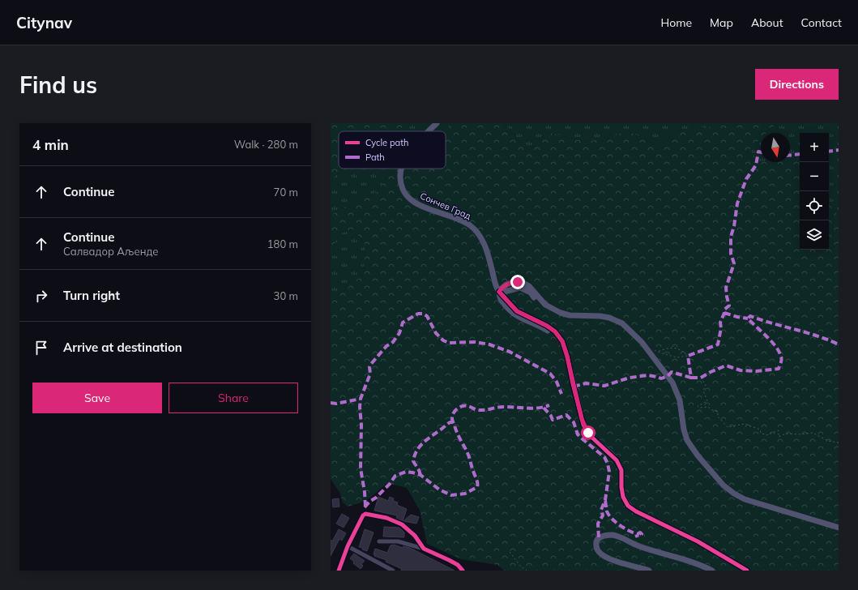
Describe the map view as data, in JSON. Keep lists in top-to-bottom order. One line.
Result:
{"streets":{"main road":["Сончев Град"]},"legend":["Cycle path","Path"],"north":"bottom","page":{"header":"Citynav","nav":["Home","Map","About","Contact"],"buttons":["Directions",["Save","Share"]],"title":"Find us","heading":["4 min","Walk · 280 m"],"map_buttons":["+","−"],"list":[["Continue","70 m"],["Continue","Салвадор Аљенде","180 m"],["Turn right","30 m"],"Arrive at destination"]}}
